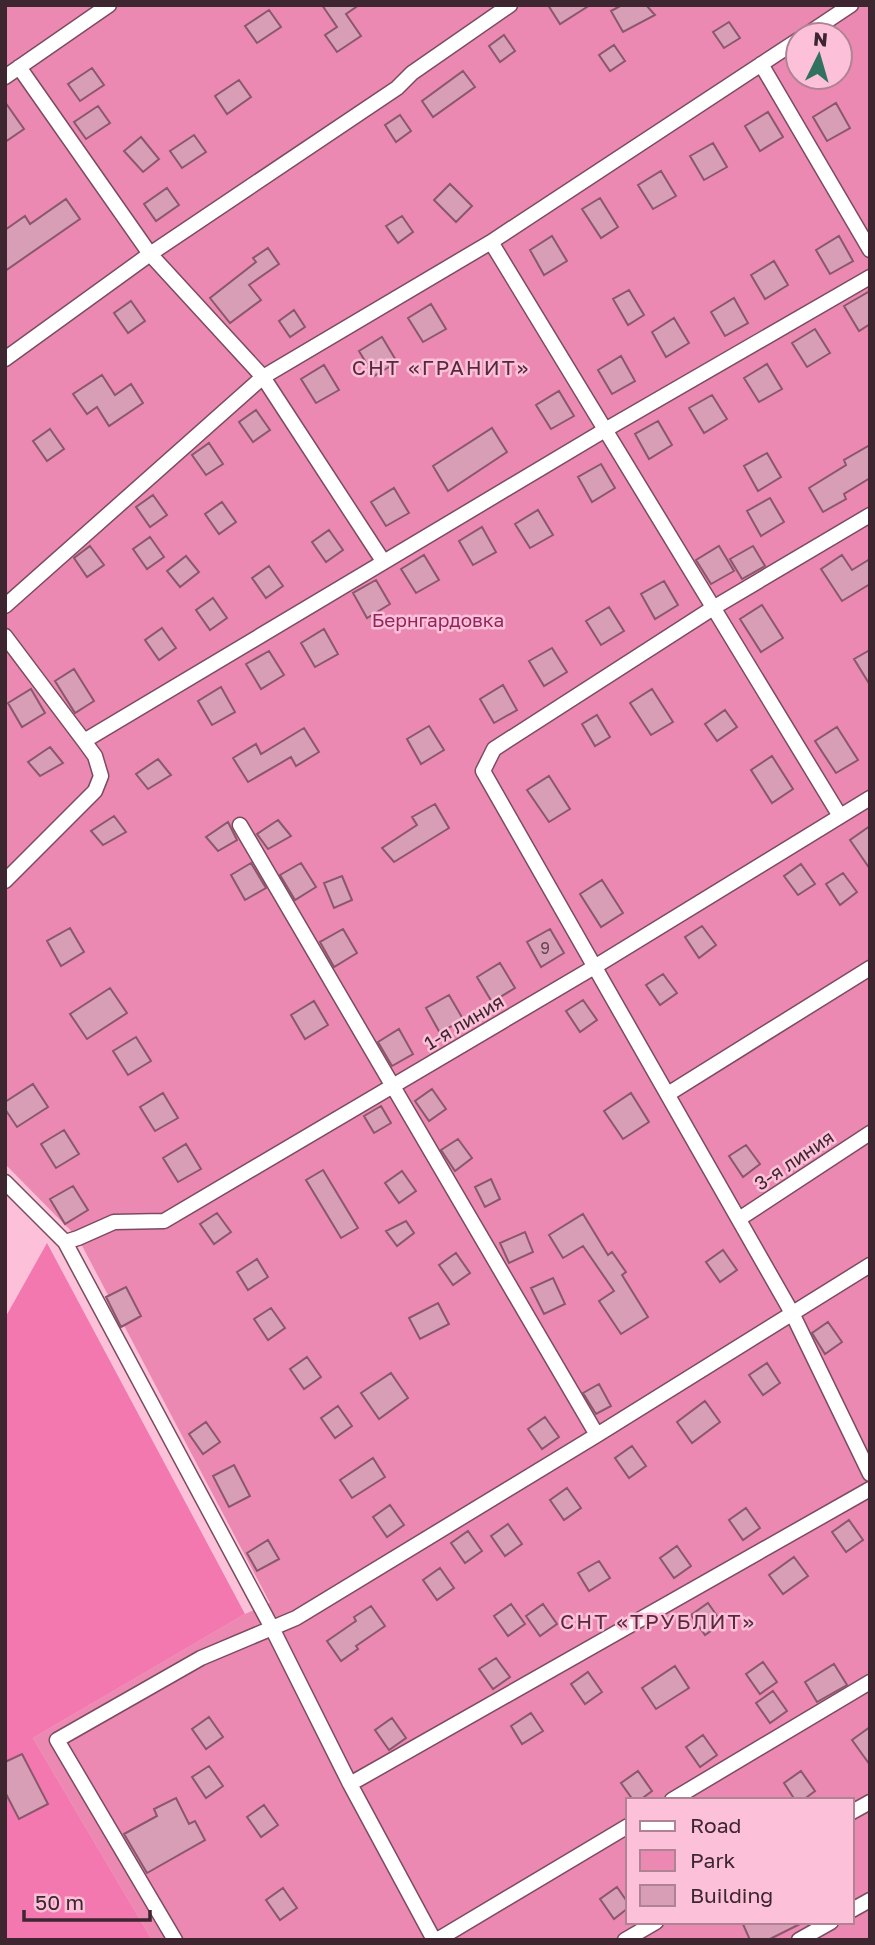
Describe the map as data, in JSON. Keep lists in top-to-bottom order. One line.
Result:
{"streets":{"street":["1-я линия","3-я линия"]},"districts":["СНТ «ГРАНИТ»","СНТ «ТРУБЛИТ»"],"parks":["Бернгардовка"],"house_numbers":["9"],"legend":["Road","Park","Building"],"scale_bar":"50 m","north":"top"}
